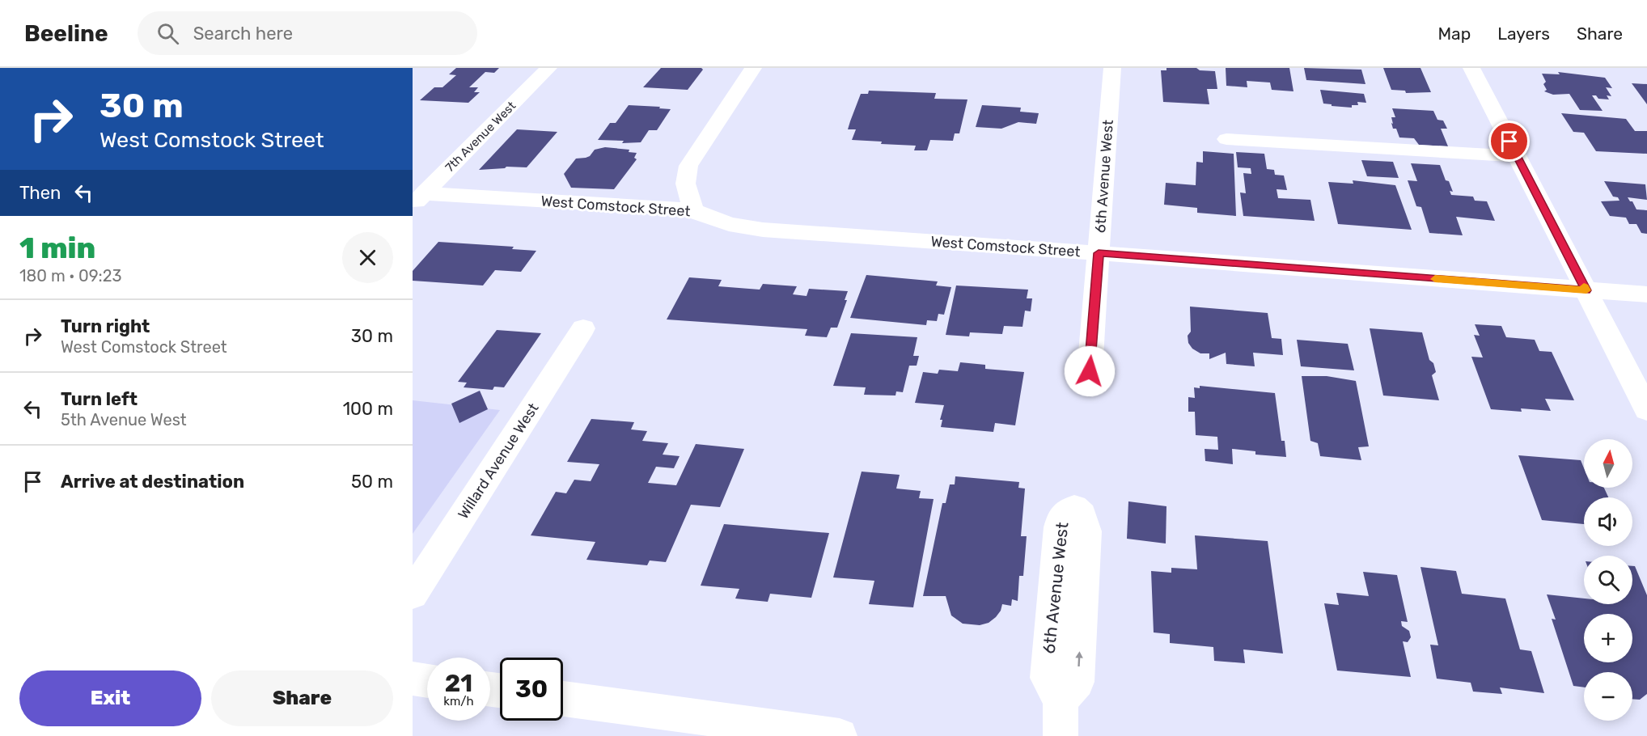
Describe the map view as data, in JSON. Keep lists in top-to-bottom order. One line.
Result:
{"streets":{"street":["7th Avenue West","6th Avenue West","West Comstock Street","Willard Avenue West"]},"crossings":[["7th Avenue West","West Comstock Street"],["6th Avenue West","West Comstock Street"]],"north":"top","page":{"header":"Beeline","search":"Search here","nav":["Map","Layers","Share"],"turn":["30 m","West Comstock Street"],"then":"Then","heading":["1 min","180 m · 09:23"],"list":[{"name":"Turn right","note":"West Comstock Street","value":"30 m"},{"name":"Turn left","note":"5th Avenue West","value":"100 m"},{"name":"Arrive at destination","value":"50 m"}],"map_buttons":["+","−"],"speed":"21 km/h","limit":"30","buttons":["Exit","Share"]}}
